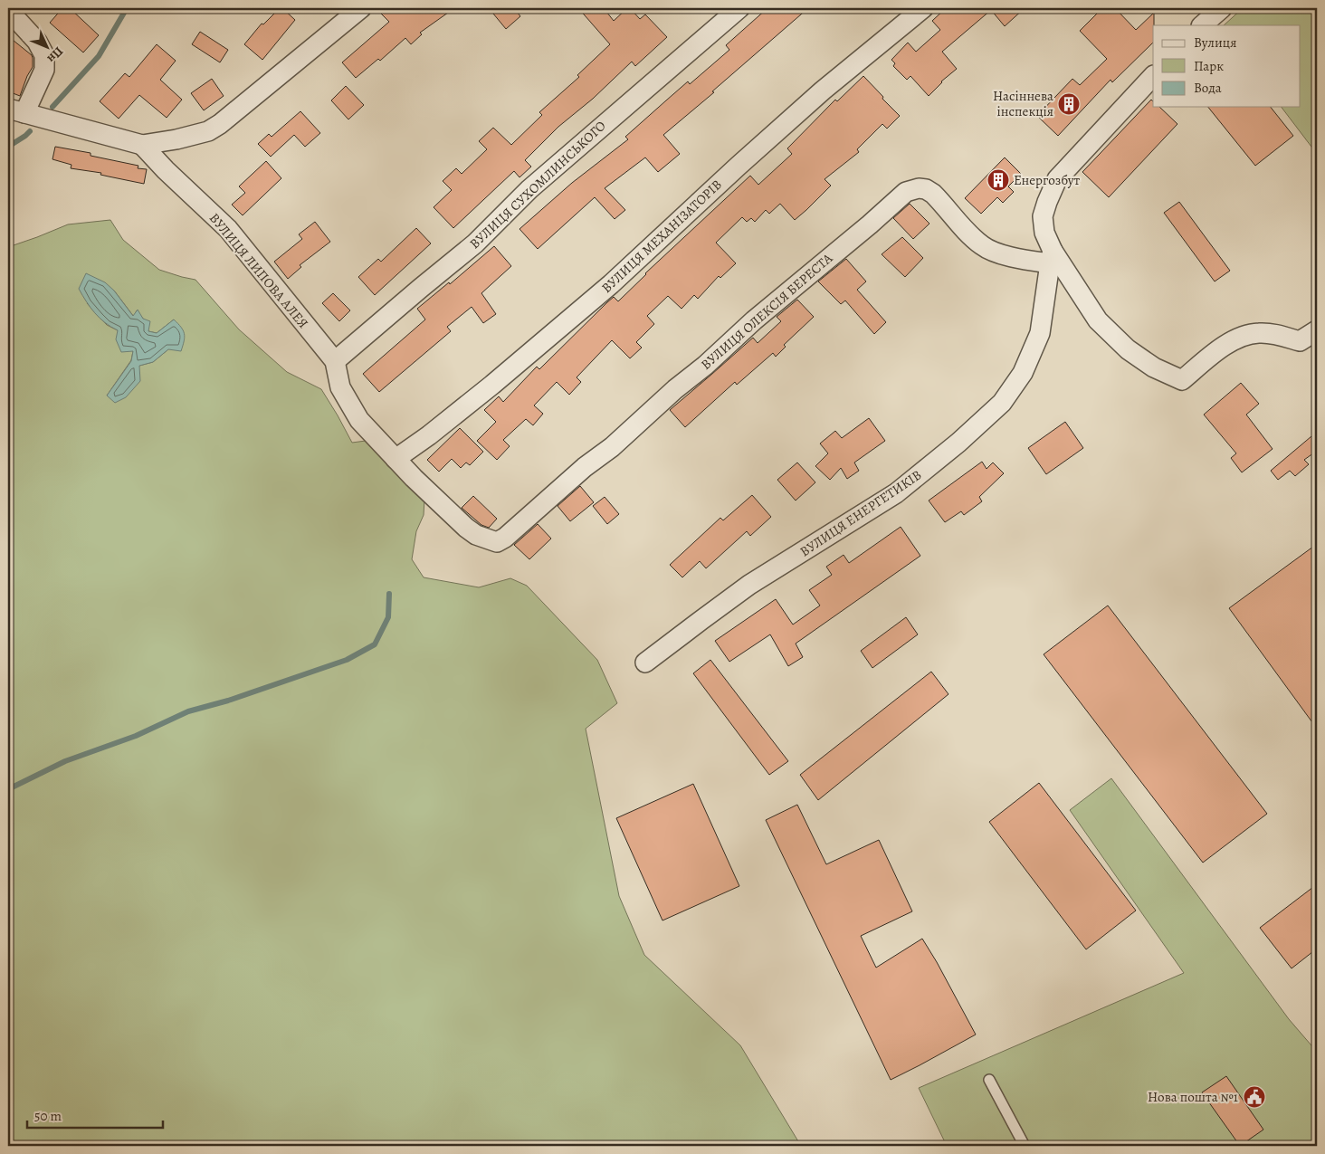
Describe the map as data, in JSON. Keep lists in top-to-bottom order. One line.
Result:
{"streets":{"street":["ВУЛИЦЯ СУХОМЛИНСЬКОГО","ВУЛИЦЯ МЕХАНІЗАТОРІВ","ВУЛИЦЯ ЛИПОВА АЛЕЯ","ВУЛИЦЯ ОЛЕКСІЯ БЕРЕСТА","ВУЛИЦЯ ЕНЕРГЕТИКІВ"]},"crossings":[["ВУЛИЦЯ СУХОМЛИНСЬКОГО","ВУЛИЦЯ ЛИПОВА АЛЕЯ"],["ВУЛИЦЯ МЕХАНІЗАТОРІВ","ВУЛИЦЯ ОЛЕКСІЯ БЕРЕСТА"],["ВУЛИЦЯ ОЛЕКСІЯ БЕРЕСТА","ВУЛИЦЯ ЕНЕРГЕТИКІВ"]],"places":{"building":["Насіннева інспекція","Енергозбут"],"public building":["Нова пошта №1"]},"legend":["Вулиця","Парк","Вода"],"scale_bar":"50 m","north":"bottom right"}
